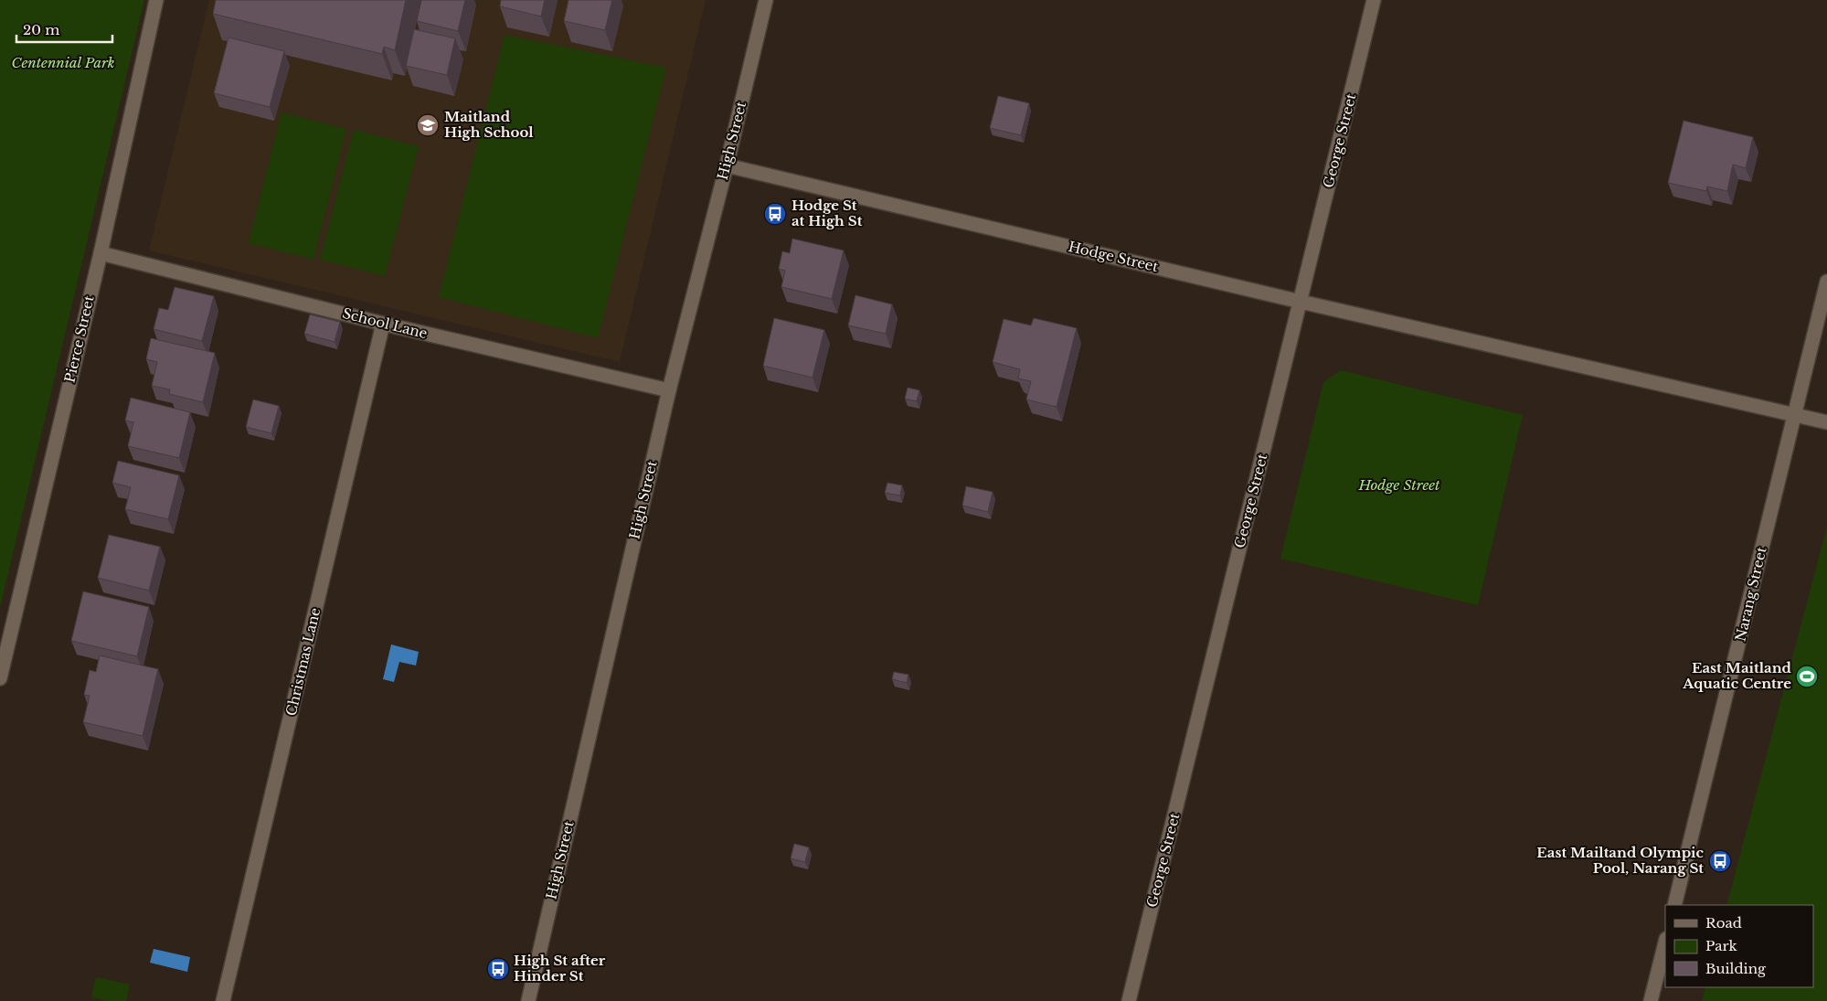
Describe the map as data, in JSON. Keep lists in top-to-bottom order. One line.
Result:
{"streets":{"street":["High Street","George Street","Hodge Street","School Lane","Pierce Street","Narang Street","Christmas Lane"]},"crossings":[["High Street","Hodge Street"],["High Street","School Lane"],["George Street","Hodge Street"],["Hodge Street","Narang Street"],["School Lane","Pierce Street"],["School Lane","Christmas Lane"]],"parks":["Centennial Park","Hodge Street"],"places":{"school or university":["Maitland High School"],"bus stop":["Hodge St at High St","East Mailtand Olympic Pool, Narang St","High St after Hinder St"],"sports":["East Maitland Aquatic Centre"]},"legend":["Road","Park","Building"],"scale_bar":"20 m"}
